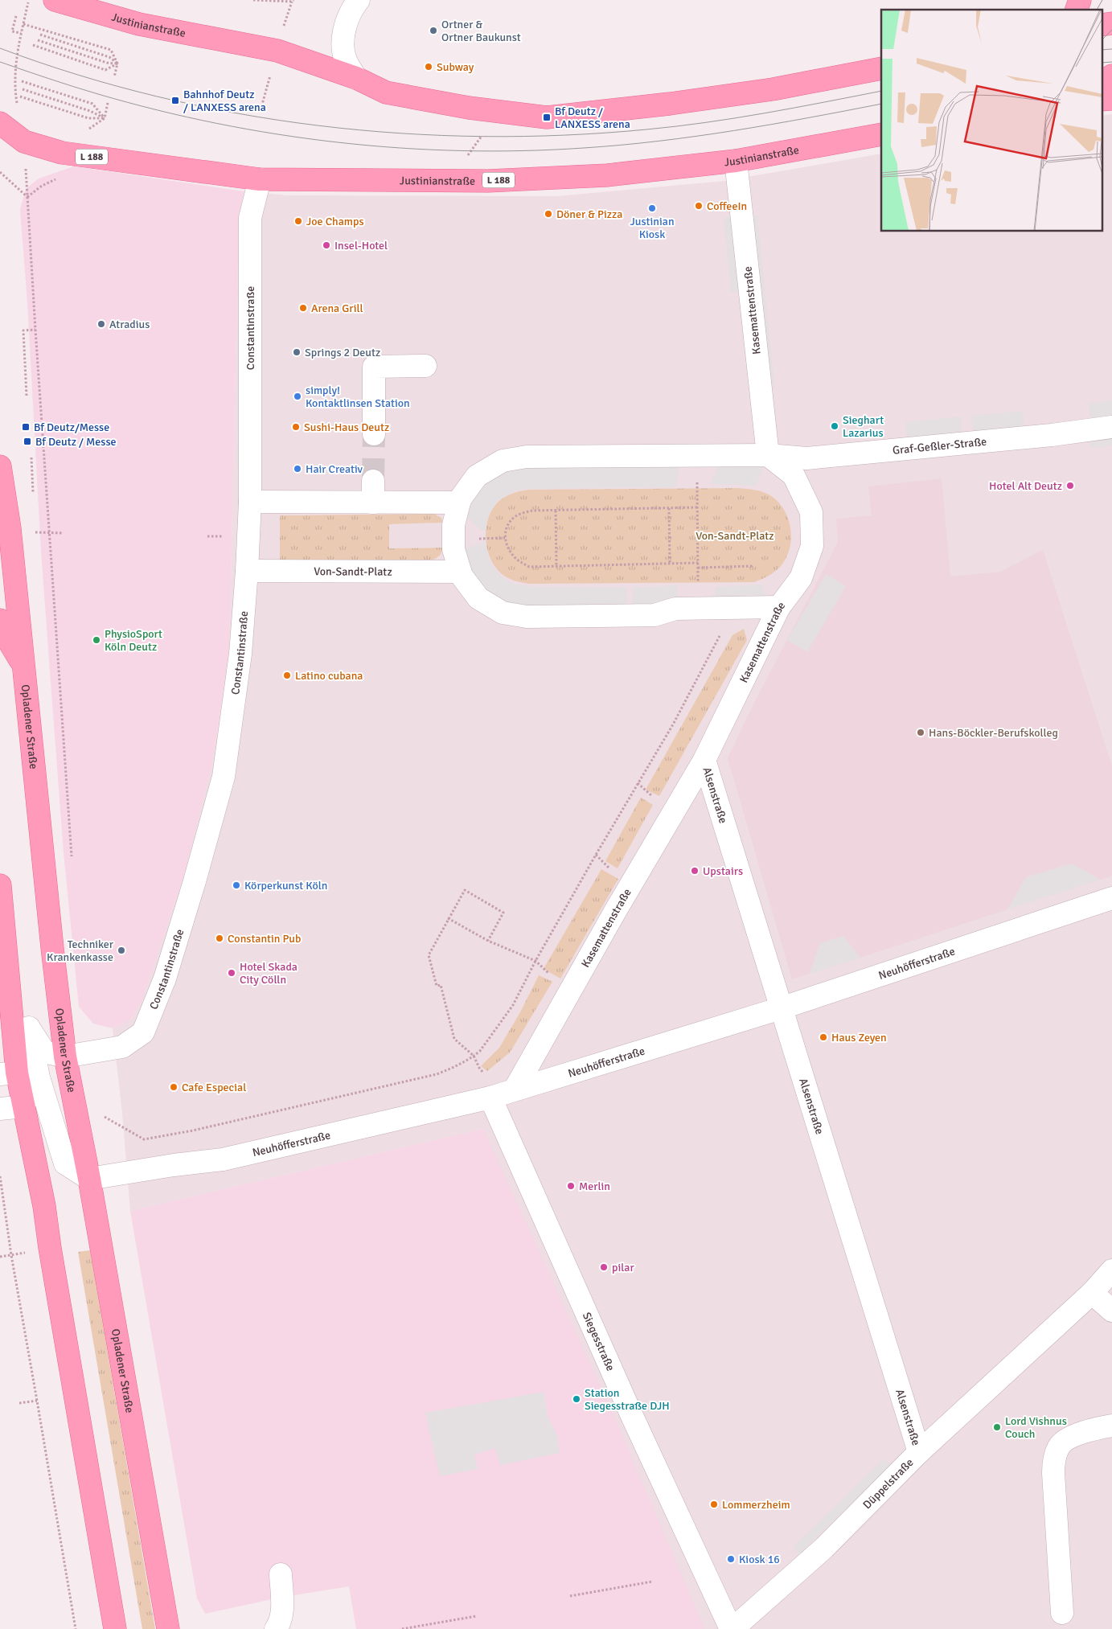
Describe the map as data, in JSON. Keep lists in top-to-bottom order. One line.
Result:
{"streets":{"main road":["Justinianstraße","L 188","Opladener Straße"],"street":["Kasemattenstraße","Constantinstraße","Graf-Geßler-Straße","Von-Sandt-Platz","Alsenstraße","Neuhöfferstraße","Siegesstraße","Düppelstraße"]},"crossings":[["Justinianstraße","Kasemattenstraße"],["Justinianstraße","Constantinstraße"],["Kasemattenstraße","Graf-Geßler-Straße"],["Kasemattenstraße","Alsenstraße"],["Kasemattenstraße","Neuhöfferstraße"],["Constantinstraße","Von-Sandt-Platz"],["Constantinstraße","Opladener Straße"],["Opladener Straße","Neuhöfferstraße"],["Alsenstraße","Neuhöfferstraße"],["Alsenstraße","Düppelstraße"],["Neuhöfferstraße","Siegesstraße"],["Siegesstraße","Düppelstraße"]],"parks":["Von-Sandt-Platz"],"places":{"other":["Ortner & Ortner Baukunst","Subway","CoffeeIn","Justinian Kiosk","Döner & Pizza","Joe Champs","Insel-Hotel","Arena Grill","Atradius","Springs 2 Deutz","simply! Kontaktlinsen Station","Sieghart Lazarius","Sushi-Haus Deutz","Hair Creativ","Hotel Alt Deutz","PhysioSport Köln Deutz","Latino cubana","Hans-Böckler-Berufskolleg","Upstairs","Körperkunst Köln","Constantin Pub","Techniker Krankenkasse","Hotel Skada City Cölln","Haus Zeyen","Cafe Especial","Merlin","pilar","Station Siegesstraße DJH","Lord Vishnus Couch","Lommerzheim","Kiosk 16"],"transit":["Bahnhof Deutz / LANXESS arena","Bf Deutz / LANXESS arena","Bf Deutz/Messe","Bf Deutz / Messe"]}}
